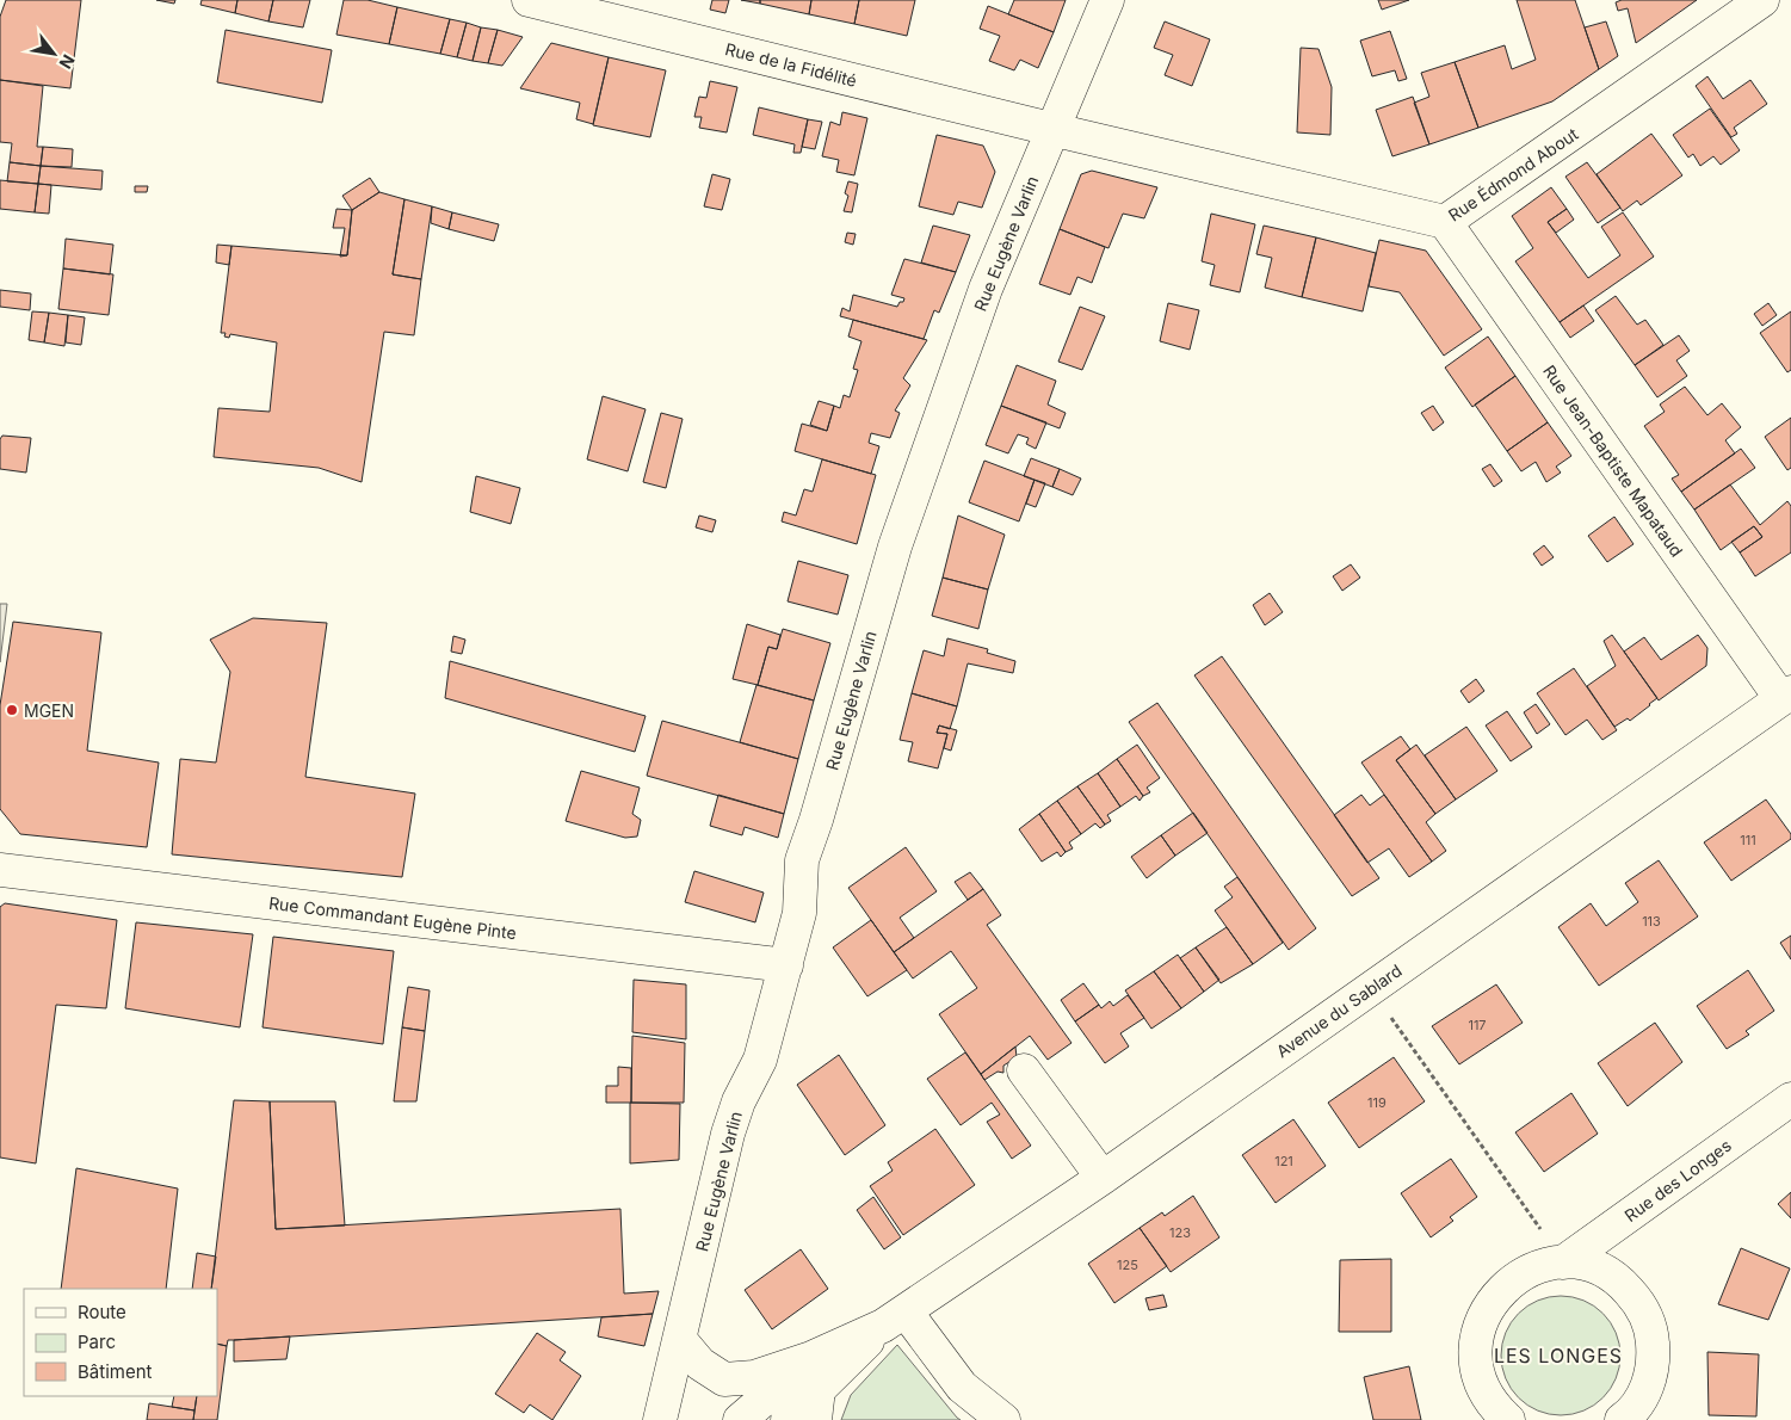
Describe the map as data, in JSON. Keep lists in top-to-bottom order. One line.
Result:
{"streets":{"street":["Rue de la Fidélité","Rue Édmond About","Rue Eugène Varlin","Rue Jean-Baptiste Mapataud","Rue Commandant Eugène Pinte","Avenue du Sablard","Rue des Longes"]},"crossings":[["Rue de la Fidélité","Rue Édmond About"],["Rue de la Fidélité","Rue Eugène Varlin"],["Rue Édmond About","Rue Eugène Varlin"],["Rue Édmond About","Rue Jean-Baptiste Mapataud"],["Rue Eugène Varlin","Rue Commandant Eugène Pinte"],["Rue Eugène Varlin","Avenue du Sablard"],["Rue Jean-Baptiste Mapataud","Avenue du Sablard"]],"districts":["LES LONGES"],"places":["MGEN"],"house_numbers":["111","113","117","119","121","123","125"],"legend":["Route","Parc","Bâtiment"],"north":"bottom right"}
